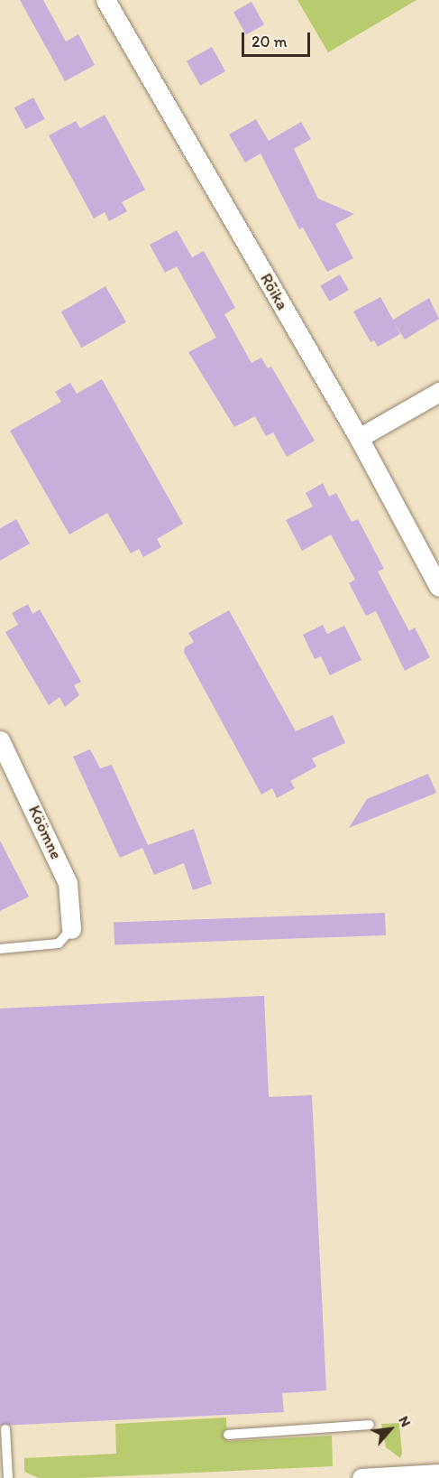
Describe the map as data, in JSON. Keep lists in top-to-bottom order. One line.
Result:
{"streets":{"street":["Rõika","Köömne"]},"scale_bar":"20 m","north":"top right"}
